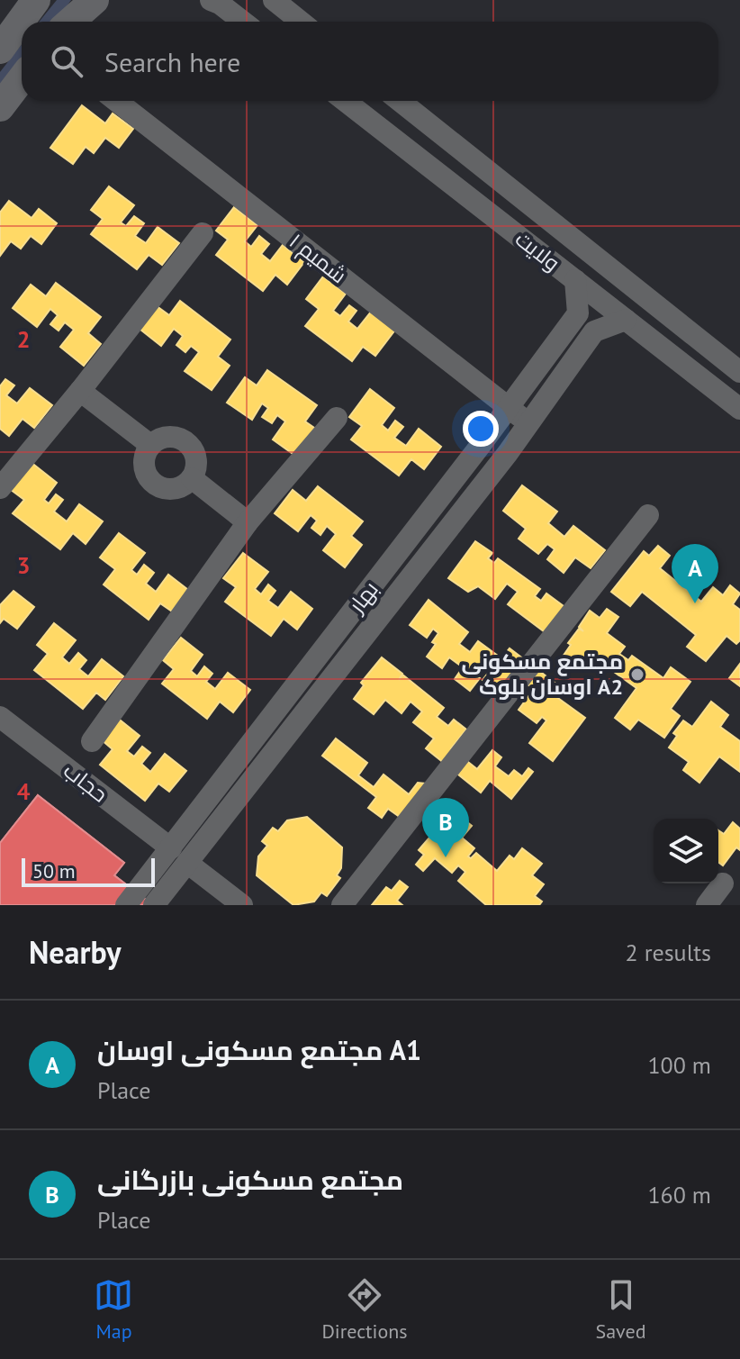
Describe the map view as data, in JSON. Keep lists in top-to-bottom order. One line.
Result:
{"streets":{"street":["ولایت","شمیم ۱","بهار","حجاب"]},"crossings":[["ولایت","بهار"],["شمیم ۱","بهار"],["بهار","حجاب"]],"places":["مجتمع مسکونی اوسان بلوک A2"],"scale_bar":"50 m","page":{"search":"Search here","pins":["A","B"],"scale":"50 m","heading":["Nearby","2 results"],"list":[{"mark":"A","name":"مجتمع مسکونی اوسان A1","note":"Place","value":"100 m"},{"mark":"B","name":"مجتمع مسکونی بازرگانی","note":"Place","value":"160 m"}],"nav":["Map","Directions","Saved"]},"grid":{"rows":["2","3","4"]}}
